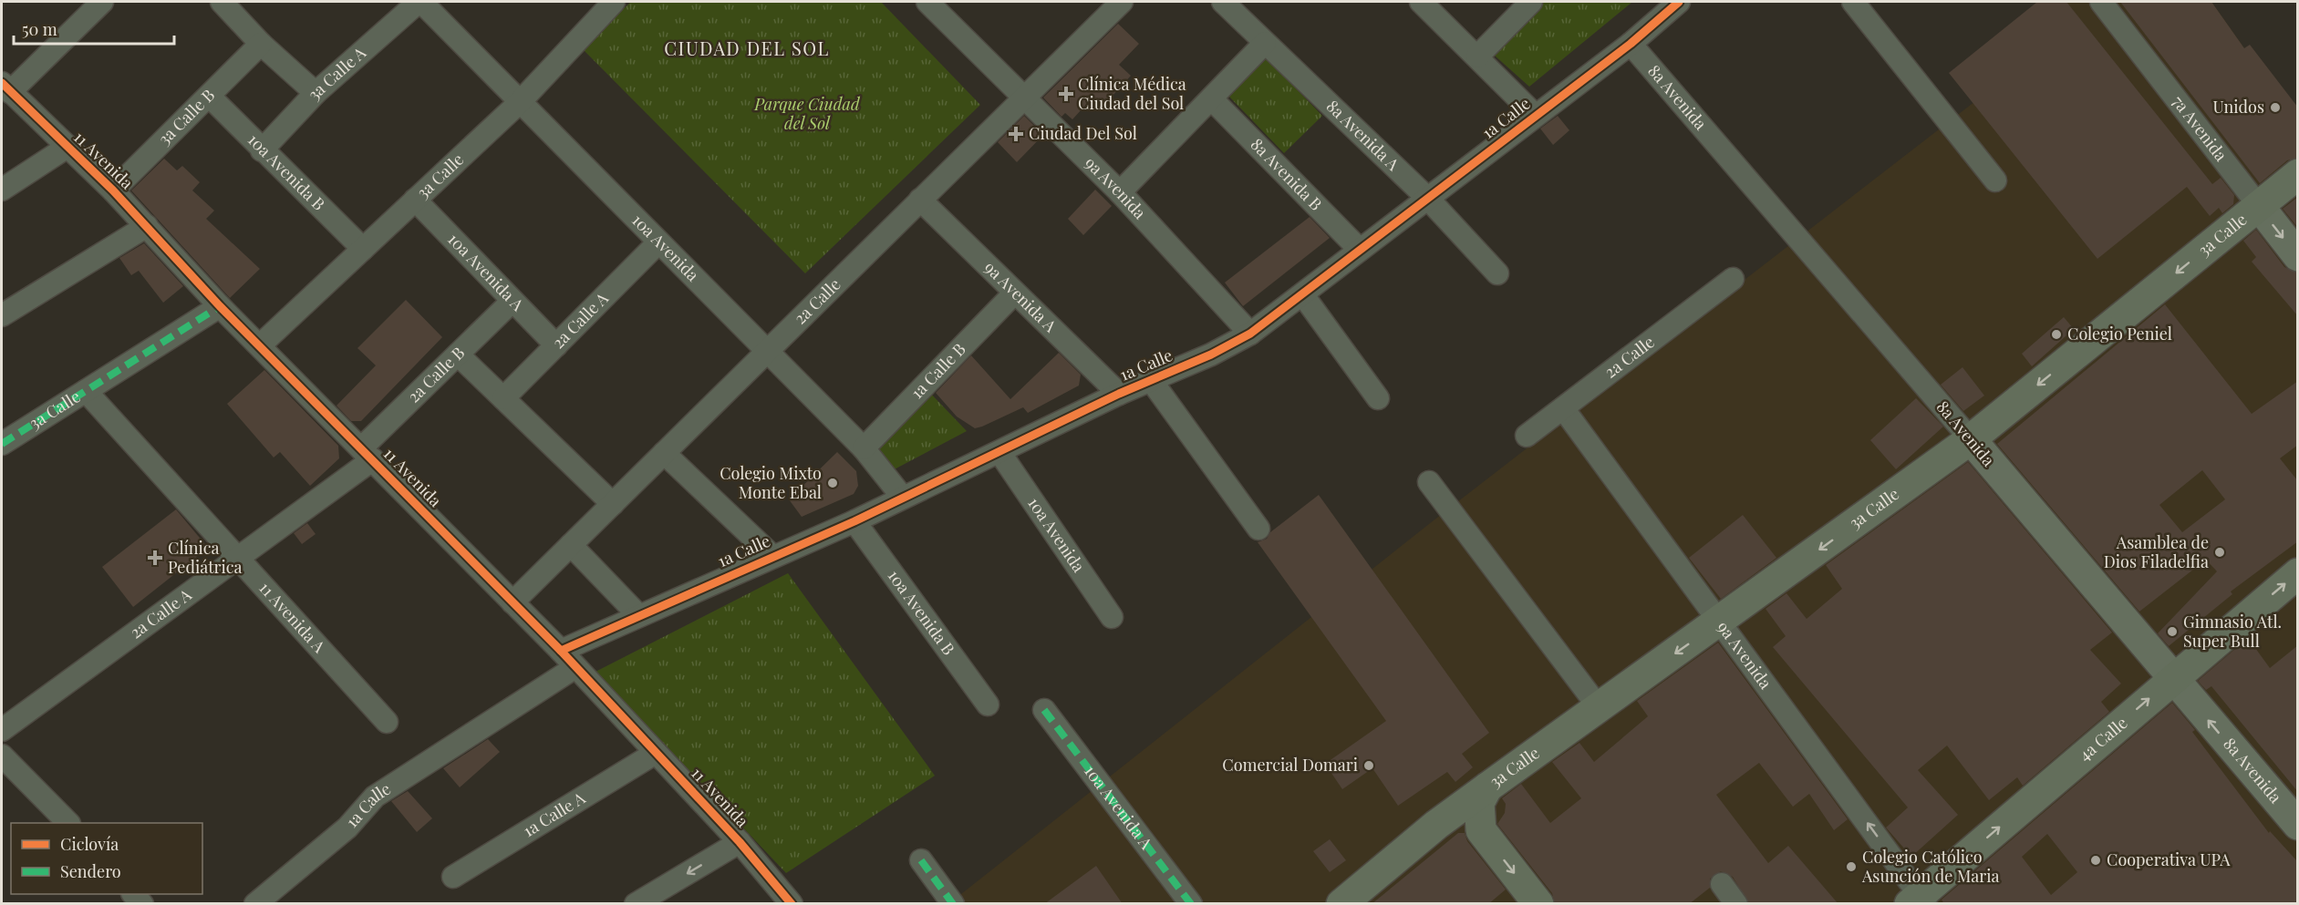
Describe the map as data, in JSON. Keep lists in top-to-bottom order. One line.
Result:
{"streets":{"main road":["3a Calle","4a Calle"],"street":["3a Calle A","8a Avenida","3a Calle B","1a Calle","7a Avenida","8a Avenida A","11 Avenida","10a Avenida B","8a Avenida B","9a Avenida","10a Avenida","10a Avenida A","9a Avenida A","2a Calle","2a Calle A","1a Calle B","2a Calle B","11 Avenida A","1a Calle A"]},"crossings":[["3a Calle A","10a Avenida B"],["3a Calle A","10a Avenida"],["8a Avenida","1a Calle"],["8a Avenida","3a Calle"],["8a Avenida","4a Calle"],["3a Calle B","11 Avenida"],["3a Calle B","10a Avenida B"],["1a Calle","8a Avenida A"],["1a Calle","11 Avenida"],["1a Calle","10a Avenida B"],["1a Calle","8a Avenida B"],["1a Calle","9a Avenida"],["1a Calle","10a Avenida"],["1a Calle","9a Avenida A"],["7a Avenida","3a Calle"],["11 Avenida","3a Calle"],["11 Avenida","2a Calle"],["11 Avenida","2a Calle A"],["11 Avenida","2a Calle B"],["11 Avenida","1a Calle A"],["10a Avenida B","3a Calle"],["3a Calle","9a Avenida"],["3a Calle","10a Avenida"],["3a Calle","10a Avenida A"],["3a Calle","11 Avenida A"],["9a Avenida","2a Calle"],["9a Avenida","4a Calle"],["10a Avenida","2a Calle"],["10a Avenida","2a Calle A"],["10a Avenida","1a Calle B"],["10a Avenida A","2a Calle A"],["10a Avenida A","2a Calle B"],["9a Avenida A","2a Calle"],["9a Avenida A","1a Calle B"],["2a Calle A","2a Calle B"],["2a Calle A","11 Avenida A"]],"one_way":["3a Calle","4a Calle"],"districts":["CIUDAD DEL SOL"],"parks":["Parque Ciudad del Sol"],"places":{"health":["Clínica Médica Ciudad del Sol","Ciudad Del Sol","Clínica Pediátrica"],"other":["Unidos","Colegio Peniel","Colegio Mixto Monte Ebal","Asamblea de Dios Filadelfia","Gimnasio Atl. Super Bull","Comercial Domari","Cooperativa UPA","Colegio Católico Asunción de Maria"]},"legend":["Ciclovía","Sendero"],"scale_bar":"50 m"}
